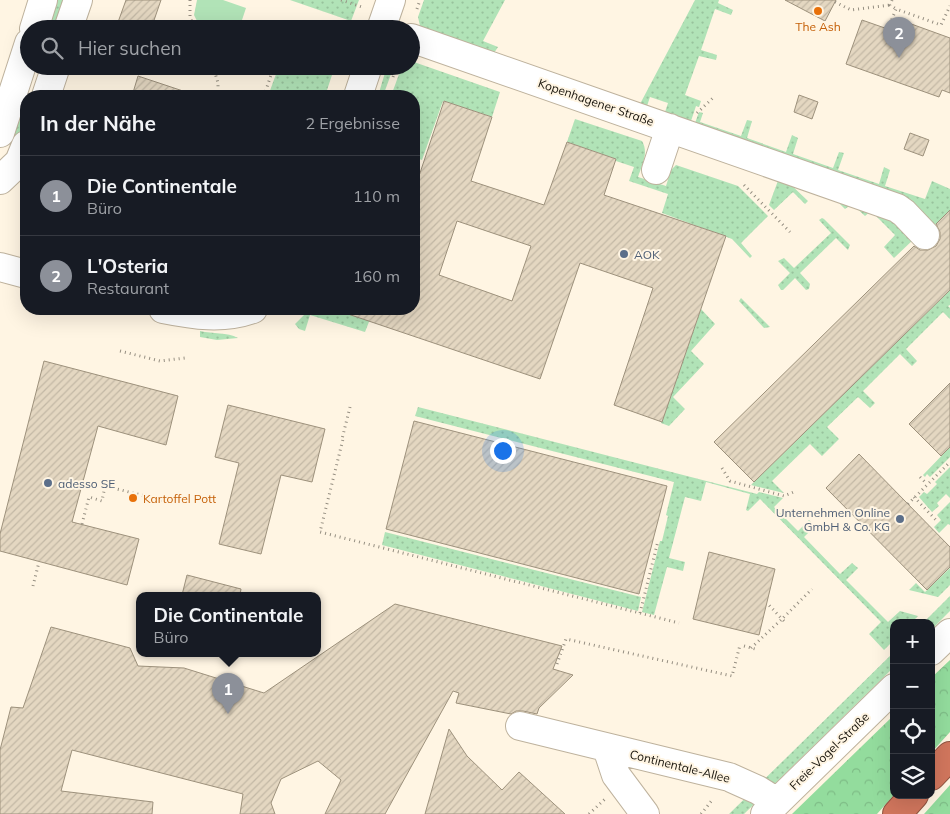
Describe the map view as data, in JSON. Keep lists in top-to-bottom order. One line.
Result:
{"streets":{"street":["Kopenhagener Straße","Freie-Vogel-Straße","Continentale-Allee"]},"crossings":[["Freie-Vogel-Straße","Continentale-Allee"]],"places":["The Ash","AOK","adesso SE","Kartoffel Pott","Unternehmen Online GmbH & Co. KG"],"page":{"pins":["2","1"],"search":"Hier suchen","heading":["In der Nähe","2 Ergebnisse"],"list":[{"mark":"1","name":"Die Continentale","note":"Büro","value":"110 m"},{"mark":"2","name":"L'Osteria","note":"Restaurant","value":"160 m"}],"popup":["Die Continentale","Büro"],"map_buttons":["+","−"]}}
